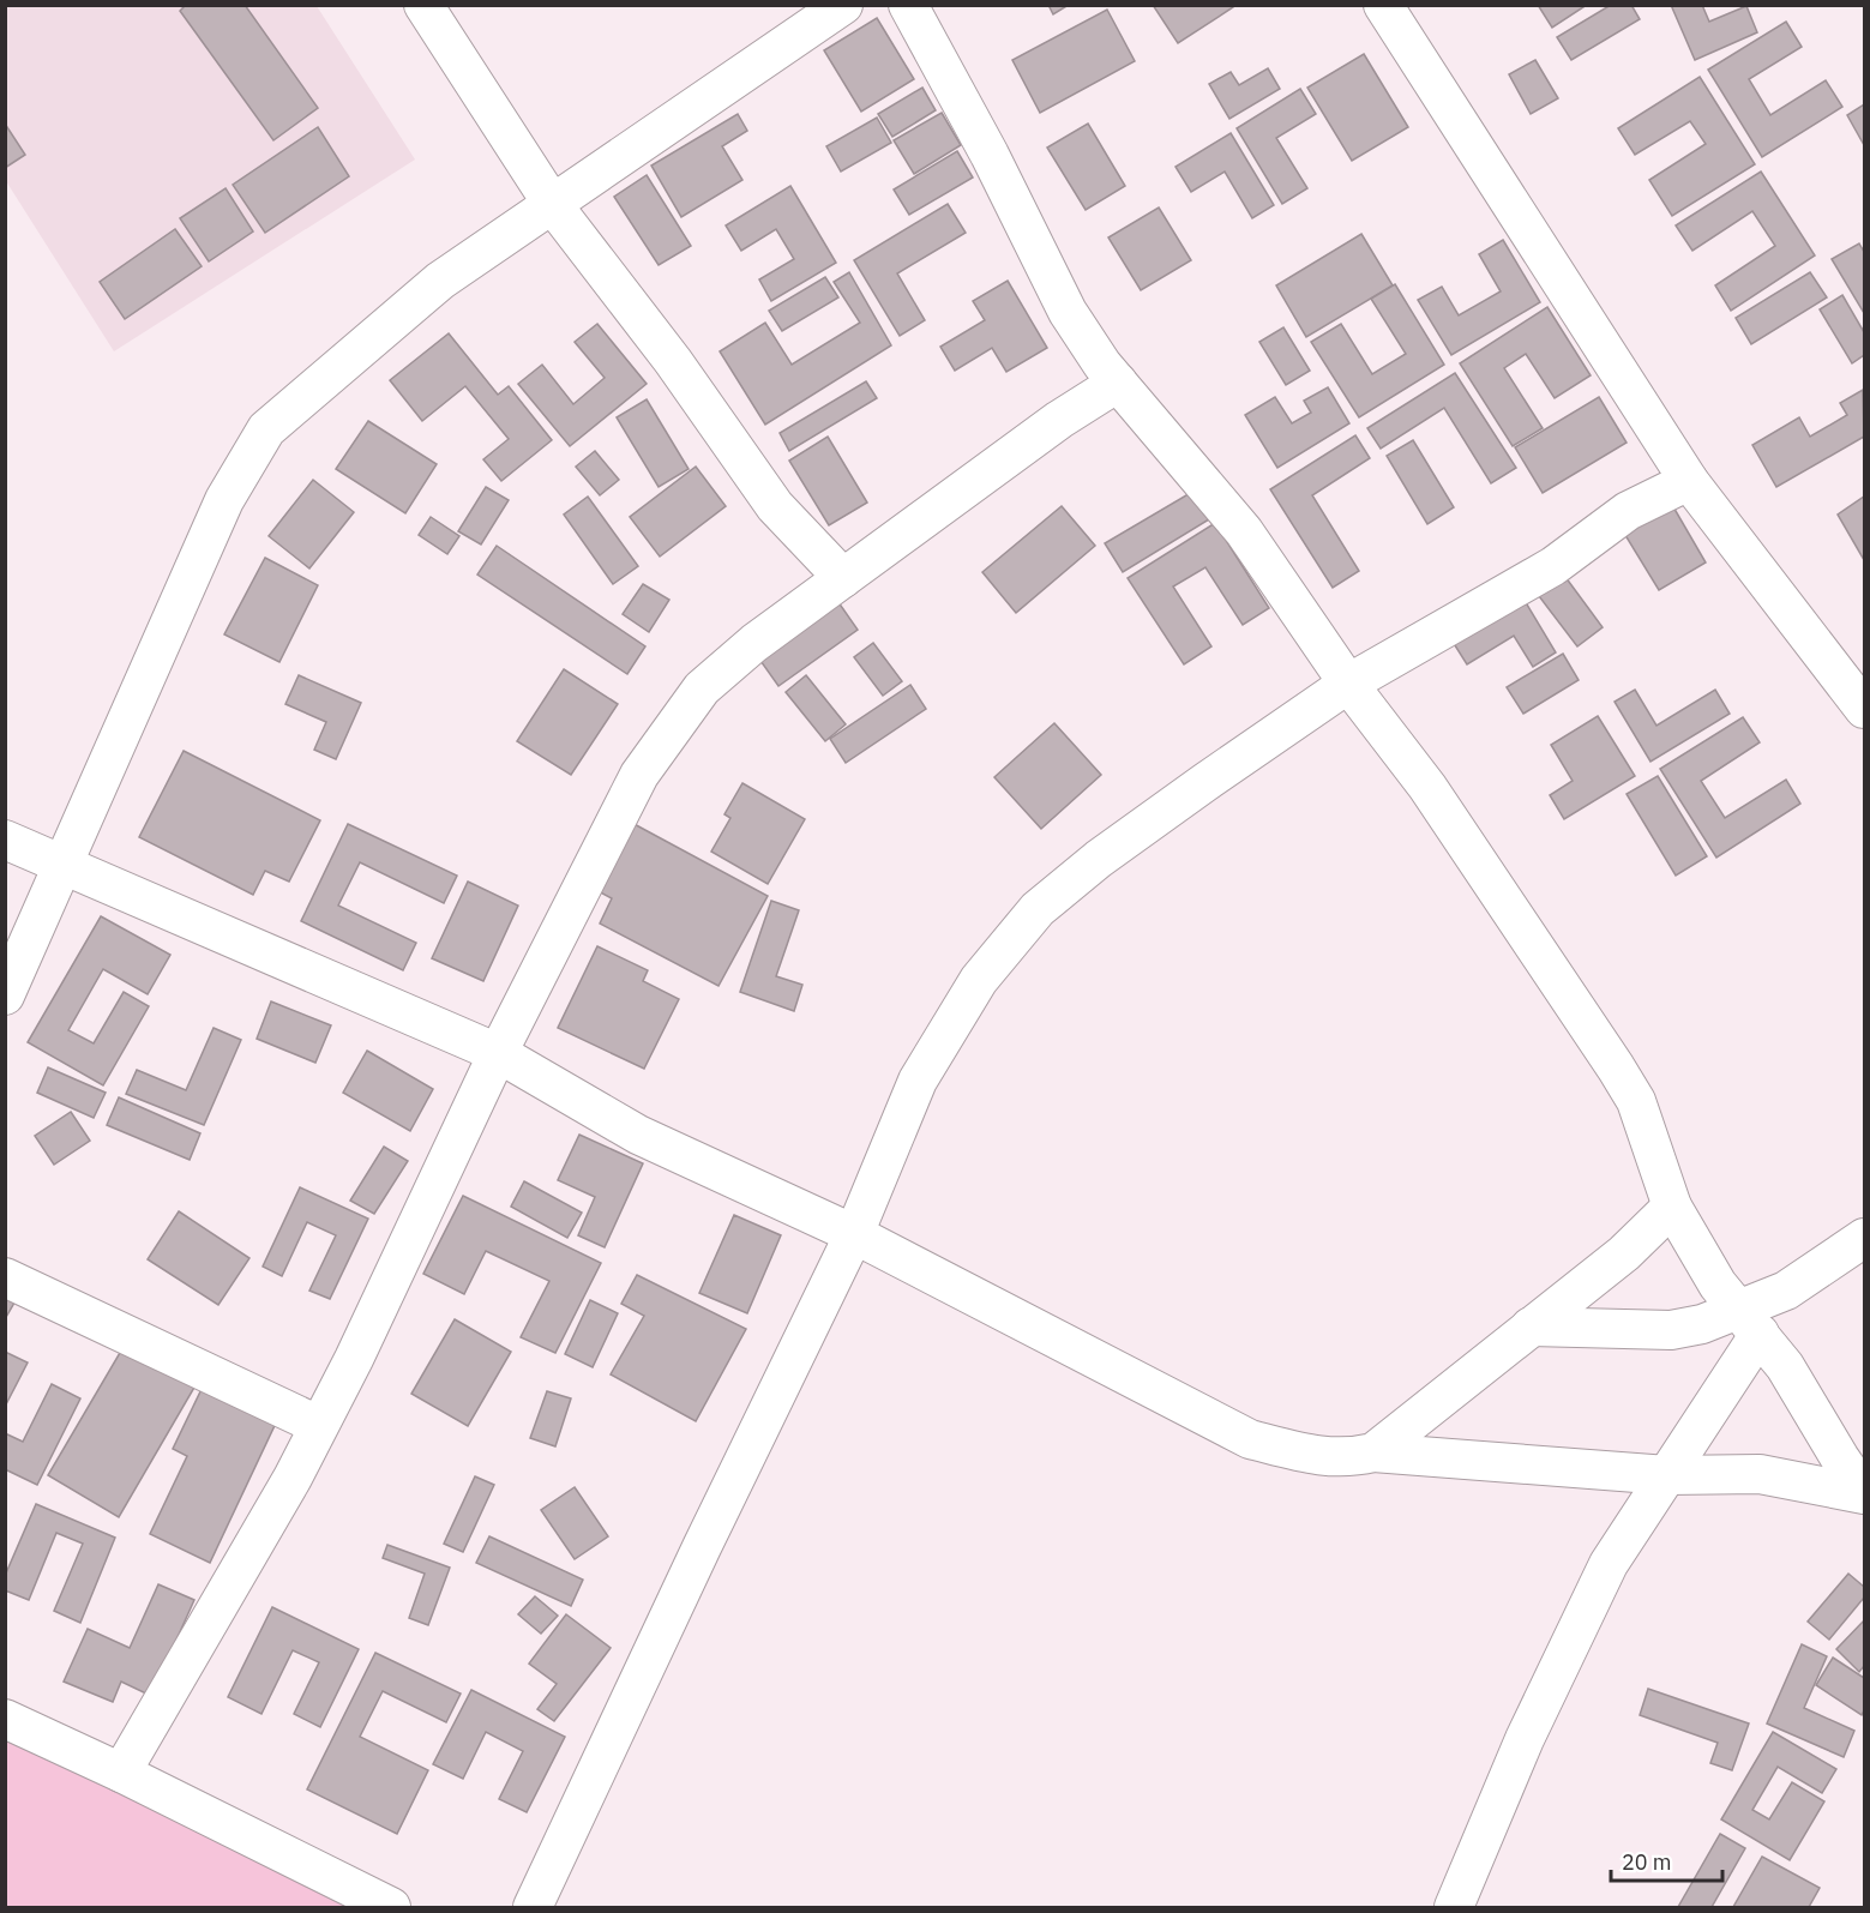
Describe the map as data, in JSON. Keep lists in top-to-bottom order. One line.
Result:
{"scale_bar":"20 m"}
